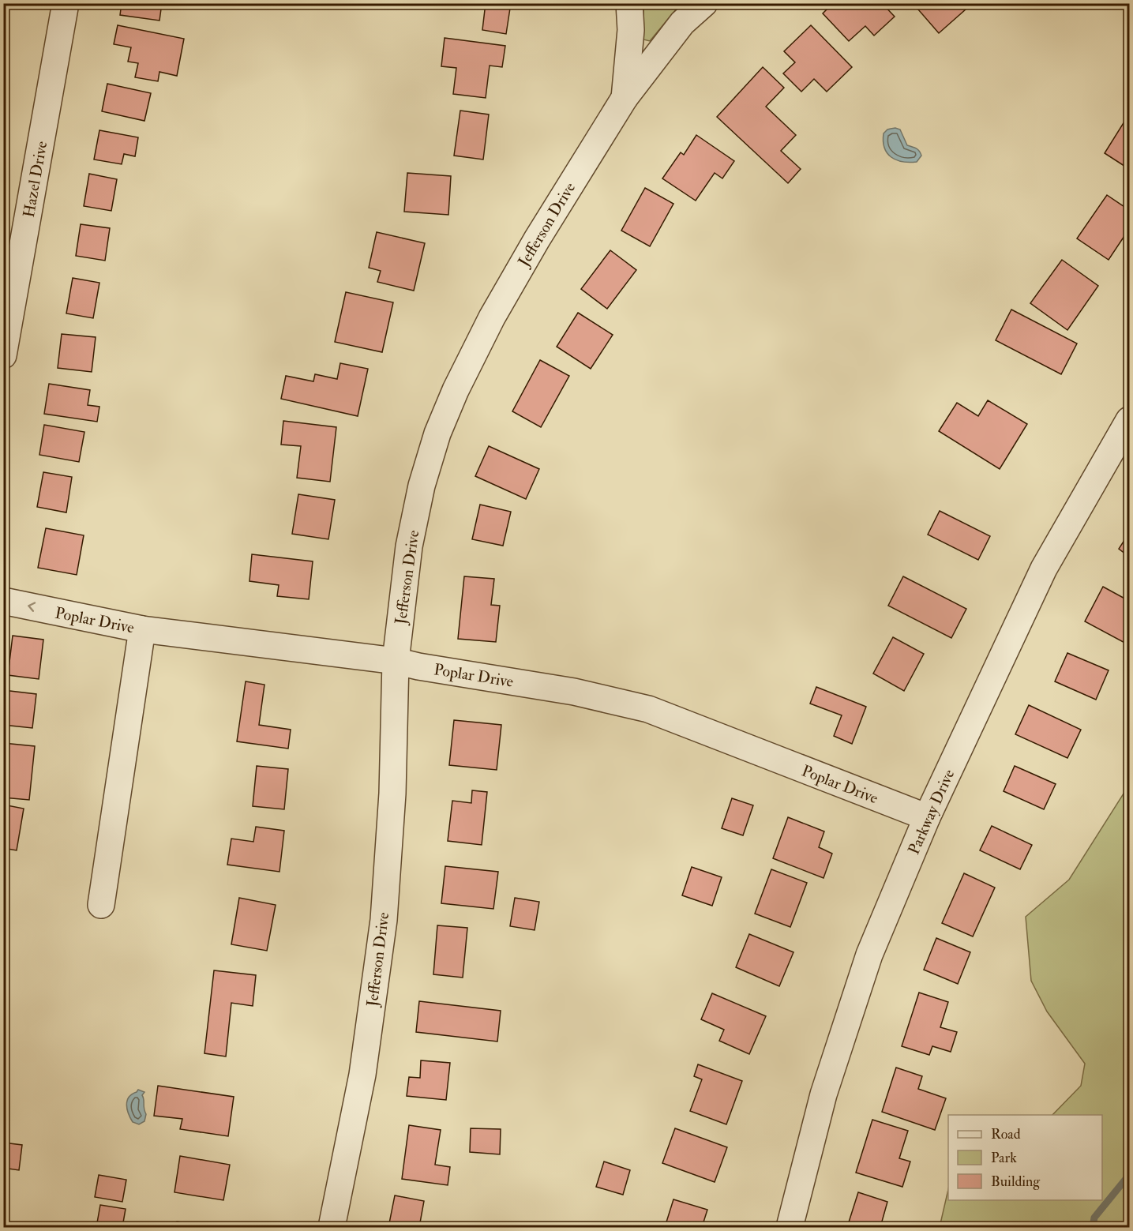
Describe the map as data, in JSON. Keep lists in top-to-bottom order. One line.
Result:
{"streets":{"street":["Hazel Drive","Jefferson Drive","Poplar Drive","Parkway Drive"]},"crossings":[["Jefferson Drive","Poplar Drive"],["Poplar Drive","Parkway Drive"]],"legend":["Road","Park","Building"]}
